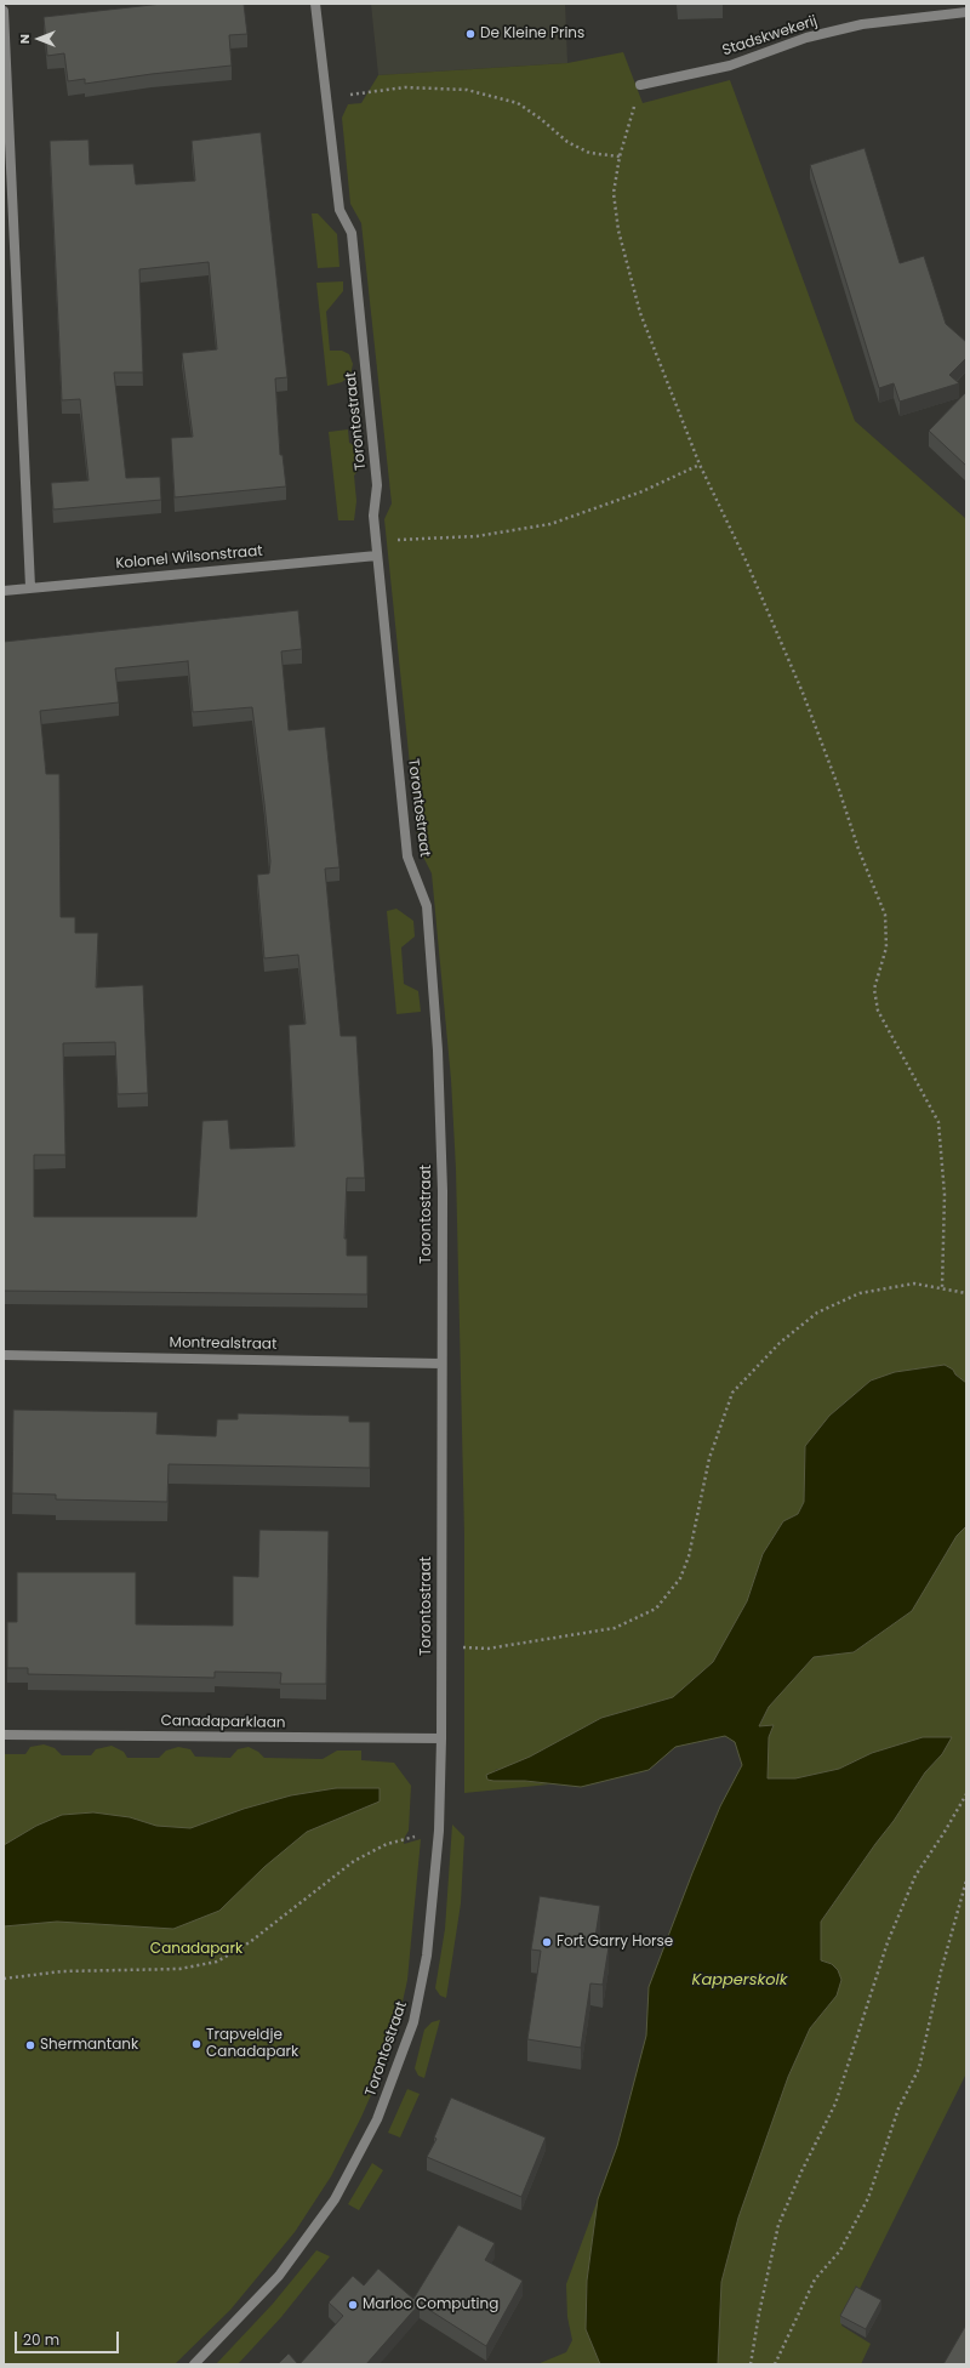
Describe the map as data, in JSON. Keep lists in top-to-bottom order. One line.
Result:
{"streets":{"street":["Stadskwekerij","Torontostraat","Kolonel Wilsonstraat","Montrealstraat","Canadaparklaan"]},"crossings":[["Torontostraat","Kolonel Wilsonstraat"],["Torontostraat","Montrealstraat"],["Torontostraat","Canadaparklaan"]],"water":["Kapperskolk"],"parks":["Canadapark"],"places":["De Kleine Prins","Fort Garry Horse","Trapveldje Canadapark","Shermantank","Marloc Computing"],"scale_bar":"20 m","north":"left"}
